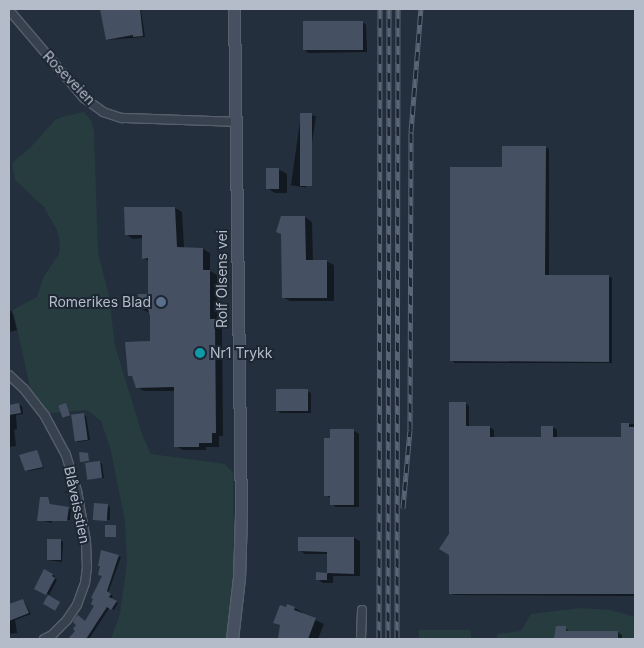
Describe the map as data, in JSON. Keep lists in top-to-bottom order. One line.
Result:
{"streets":{"main road":["Rolf Olsens vei"],"street":["Roseveien","Blåveisstien"]},"crossings":[["Roseveien","Rolf Olsens vei"]],"places":["Romerikes Blad","Nr1 Trykk"]}
